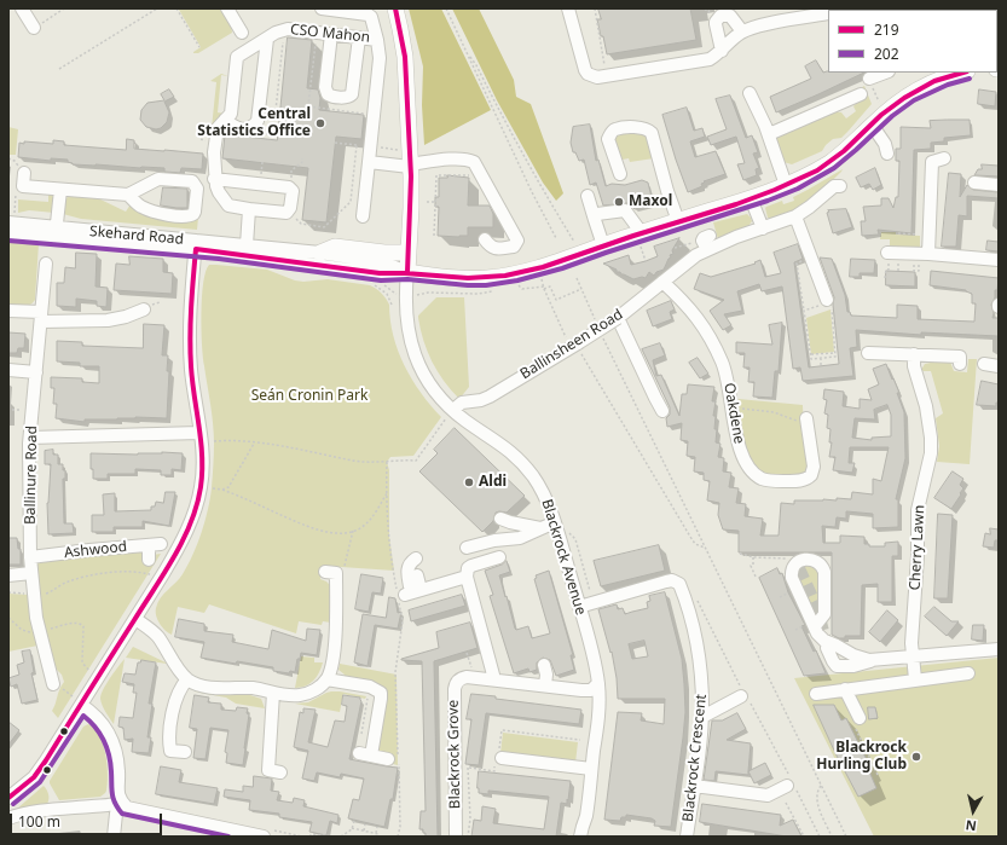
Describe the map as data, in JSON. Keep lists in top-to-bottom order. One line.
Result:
{"streets":{"main road":["Skehard Road"],"street":["CSO Mahon","Ballinsheen Road","Oakdene","Ballinure Road","Cherry Lawn","Ashwood","Blackrock Avenue","Blackrock Grove","Blackrock Crescent"]},"crossings":[["Skehard Road","Blackrock Avenue"],["Ballinsheen Road","Oakdene"],["Ballinsheen Road","Blackrock Avenue"],["Ballinure Road","Ashwood"],["Blackrock Avenue","Blackrock Grove"],["Blackrock Avenue","Blackrock Crescent"]],"parks":["Seán Cronin Park"],"places":["Central Statistics Office","Maxol","Aldi","Blackrock Hurling Club"],"lines":["transit line 219","transit line 202"],"legend":["219","202"],"scale_bar":"100 m","north":"bottom"}
